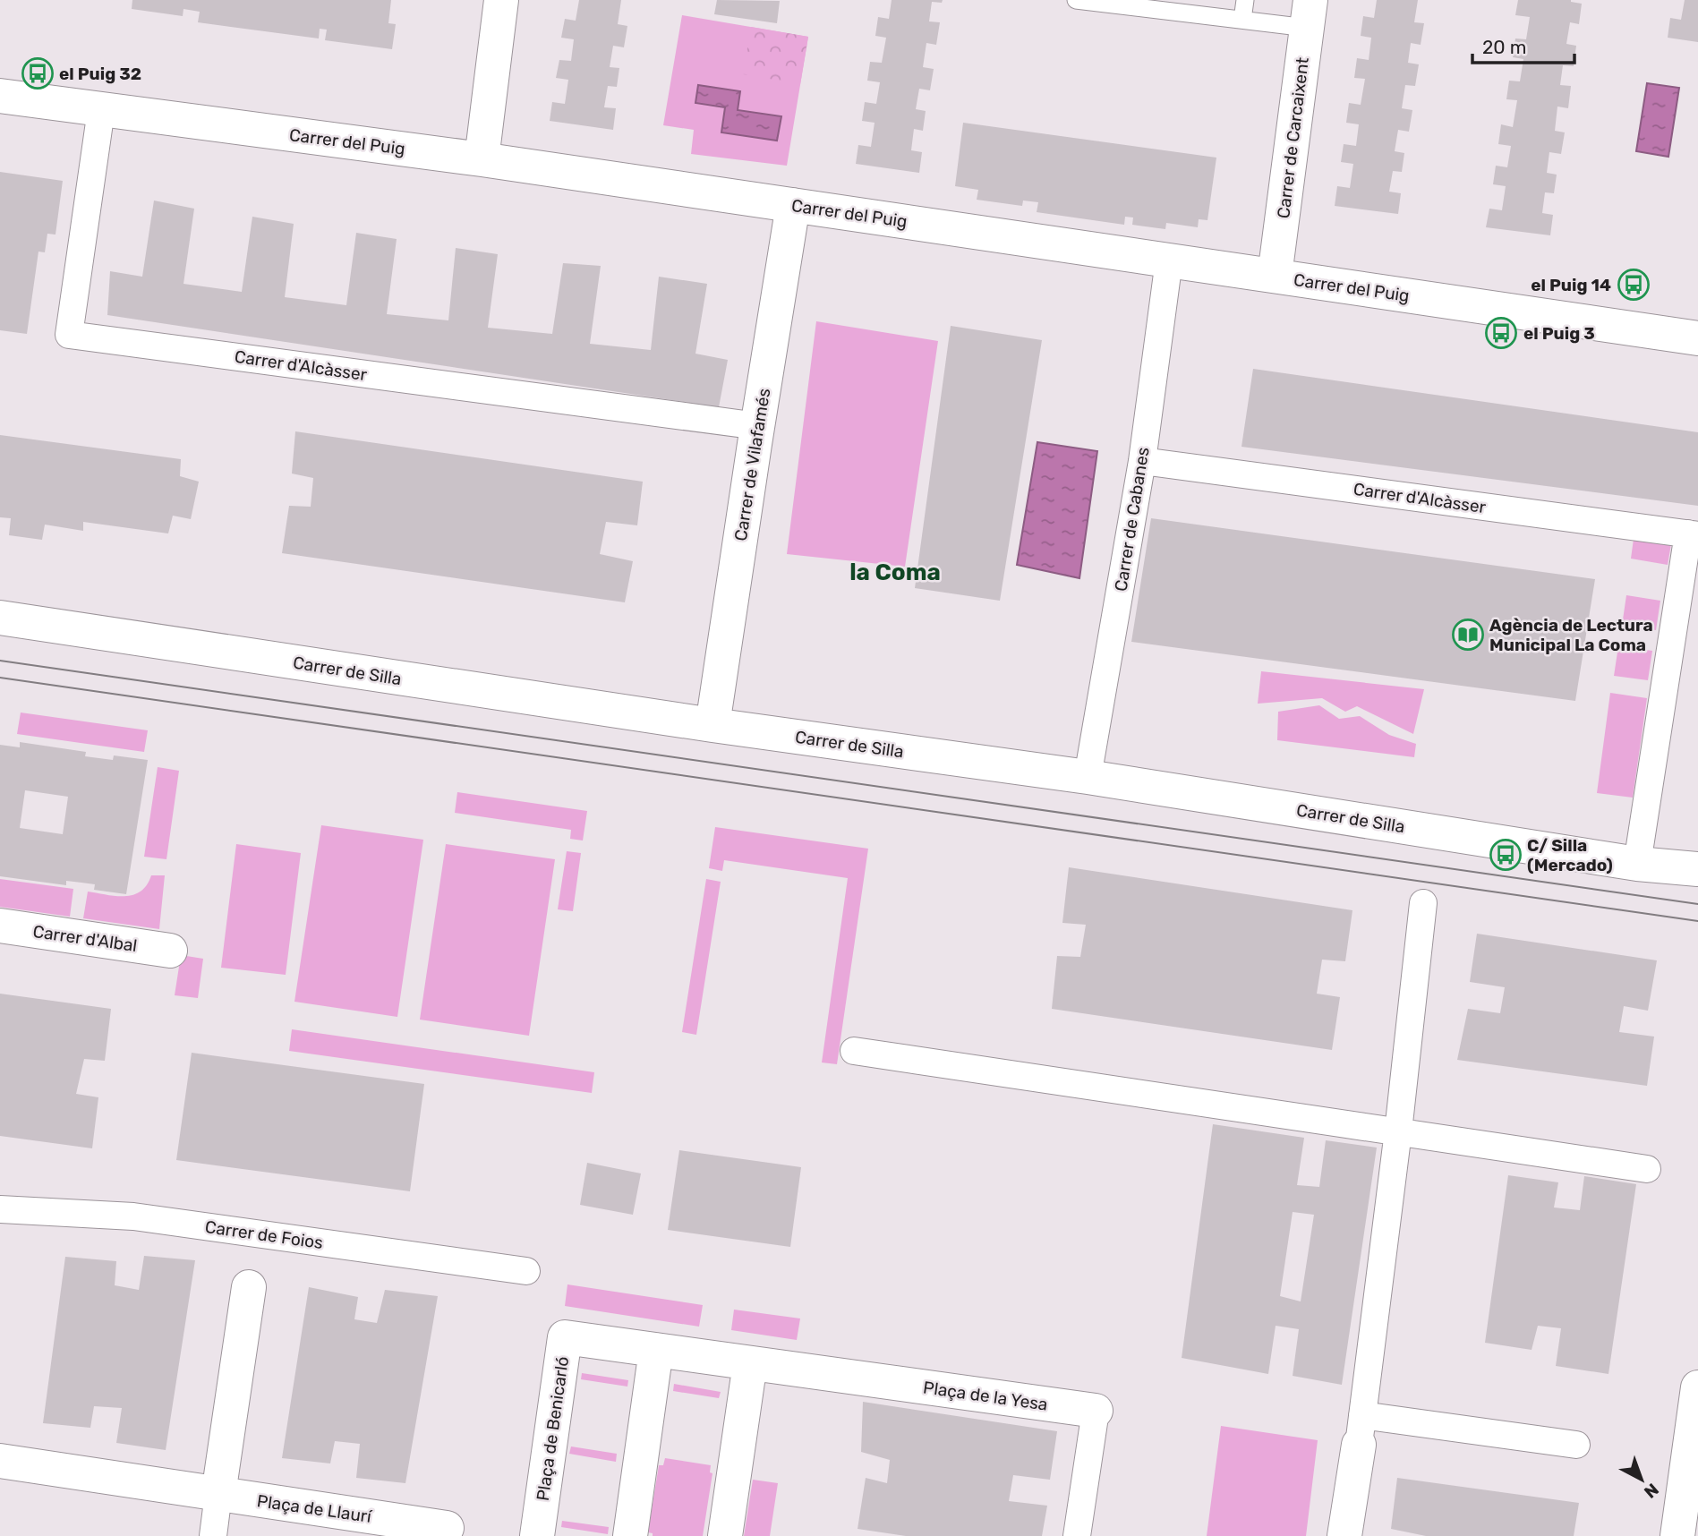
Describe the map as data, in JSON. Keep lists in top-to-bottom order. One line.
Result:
{"streets":{"street":["Carrer de Carcaixent","Carrer del Puig","Carrer d'Alcàsser","Carrer de Vilafamés","Carrer de Cabanes","Carrer de Silla","Carrer d'Albal","Carrer de Foios","Plaça de la Yesa","Plaça de Benicarló","Plaça de Llaurí"]},"crossings":[["Carrer de Carcaixent","Carrer del Puig"],["Carrer del Puig","Carrer d'Alcàsser"],["Carrer del Puig","Carrer de Vilafamés"],["Carrer del Puig","Carrer de Cabanes"],["Carrer d'Alcàsser","Carrer de Vilafamés"],["Carrer d'Alcàsser","Carrer de Cabanes"],["Carrer de Vilafamés","Carrer de Silla"],["Carrer de Cabanes","Carrer de Silla"],["Plaça de la Yesa","Plaça de Benicarló"]],"districts":["la Coma"],"places":{"bus stop":["el Puig 32","el Puig 14","el Puig 3","C/ Silla (Mercado)"],"library":["Agència de Lectura Municipal La Coma"]},"scale_bar":"20 m","north":"bottom right"}
